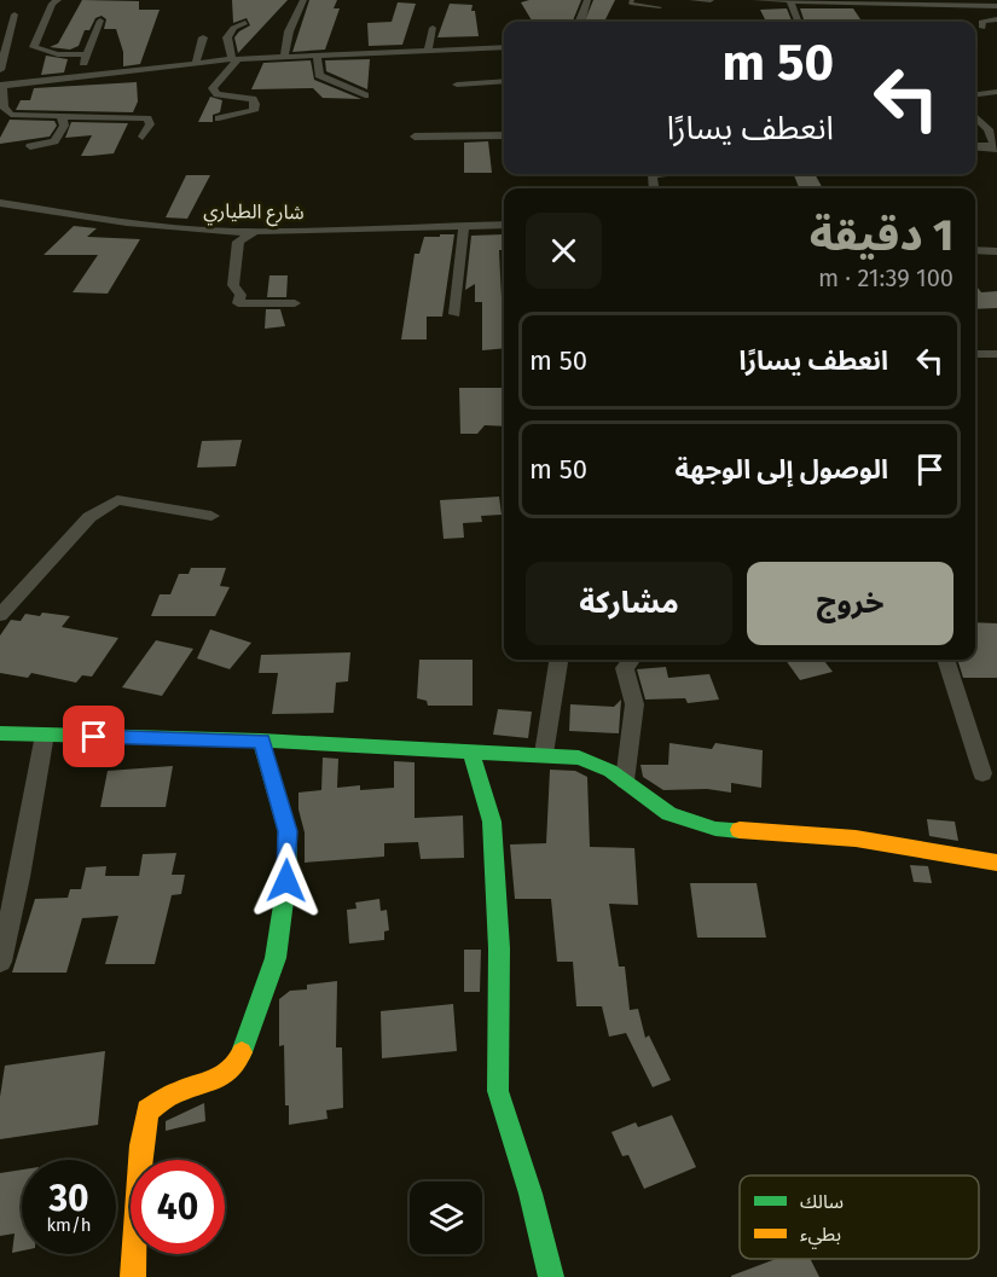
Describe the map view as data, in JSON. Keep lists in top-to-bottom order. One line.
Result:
{"streets":{"street":["شارع الطياري"]},"legend":["سالك","بطيء"],"page":{"turn":["50 m","انعطف يسارًا"],"heading":["1 دقيقة","100 m · 21:39"],"list":[{"name":"انعطف يسارًا","value":"50 m"},{"name":"الوصول إلى الوجهة","value":"50 m"}],"buttons":["خروج","مشاركة"],"speed":"30 km/h","limit":"40"}}
